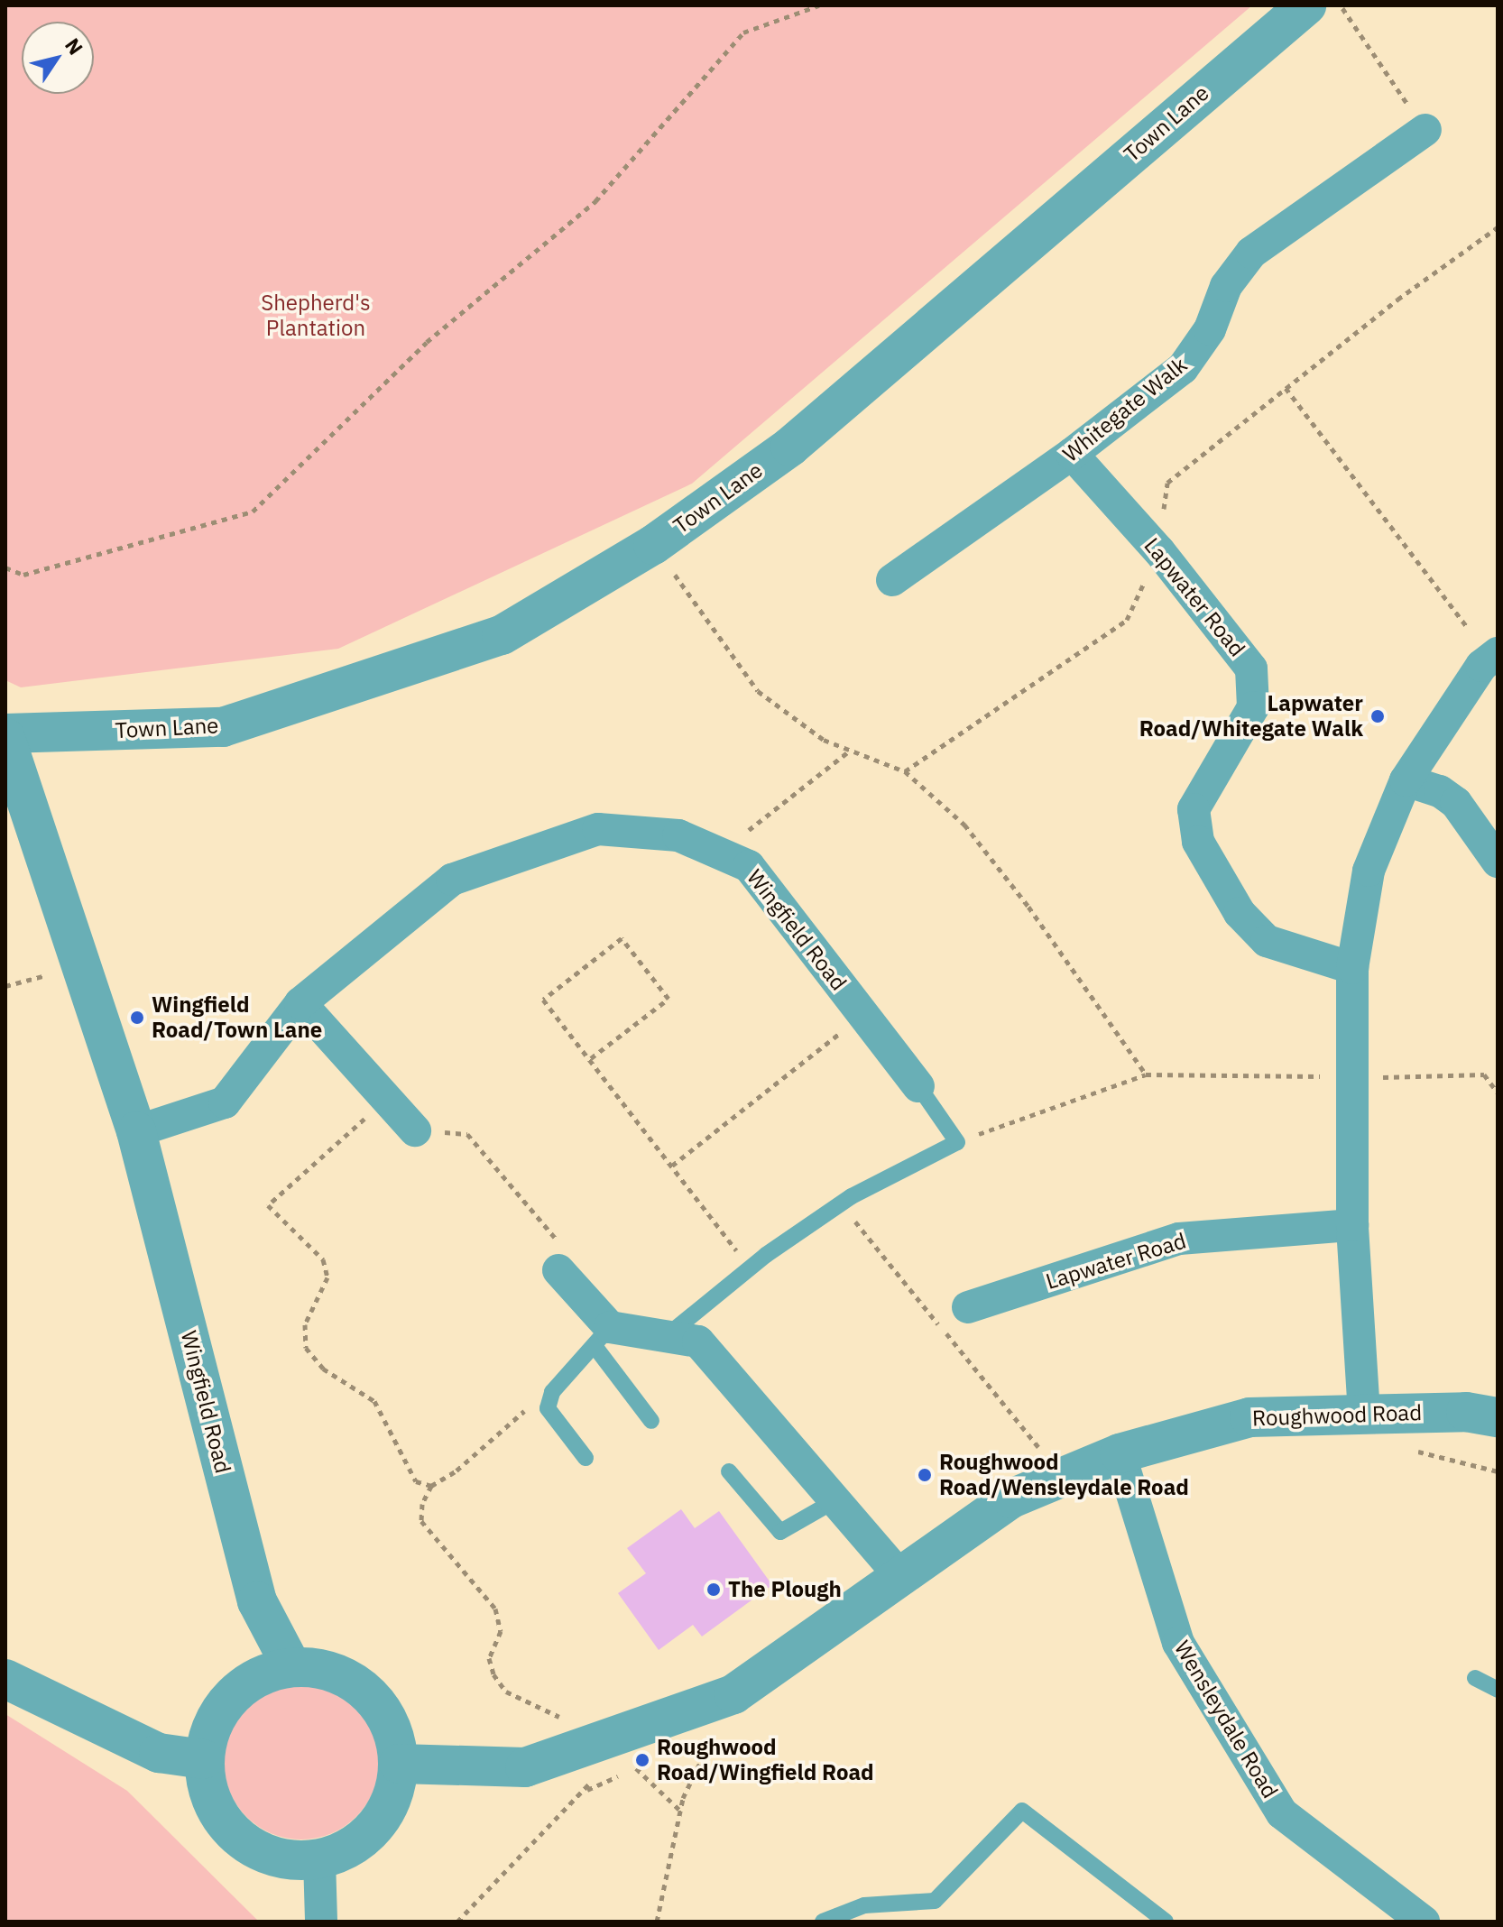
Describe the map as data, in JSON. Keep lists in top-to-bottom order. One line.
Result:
{"streets":{"street":["Town Lane","Whitegate Walk","Lapwater Road","Wingfield Road","Roughwood Road","Wensleydale Road"]},"crossings":[["Town Lane","Wingfield Road"],["Whitegate Walk","Lapwater Road"],["Wingfield Road","Roughwood Road"],["Roughwood Road","Wensleydale Road"]],"parks":["Shepherd's Plantation"],"places":["Lapwater Road/Whitegate Walk","Wingfield Road/Town Lane","Roughwood Road/Wensleydale Road","The Plough","Roughwood Road/Wingfield Road"],"north":"top right"}
